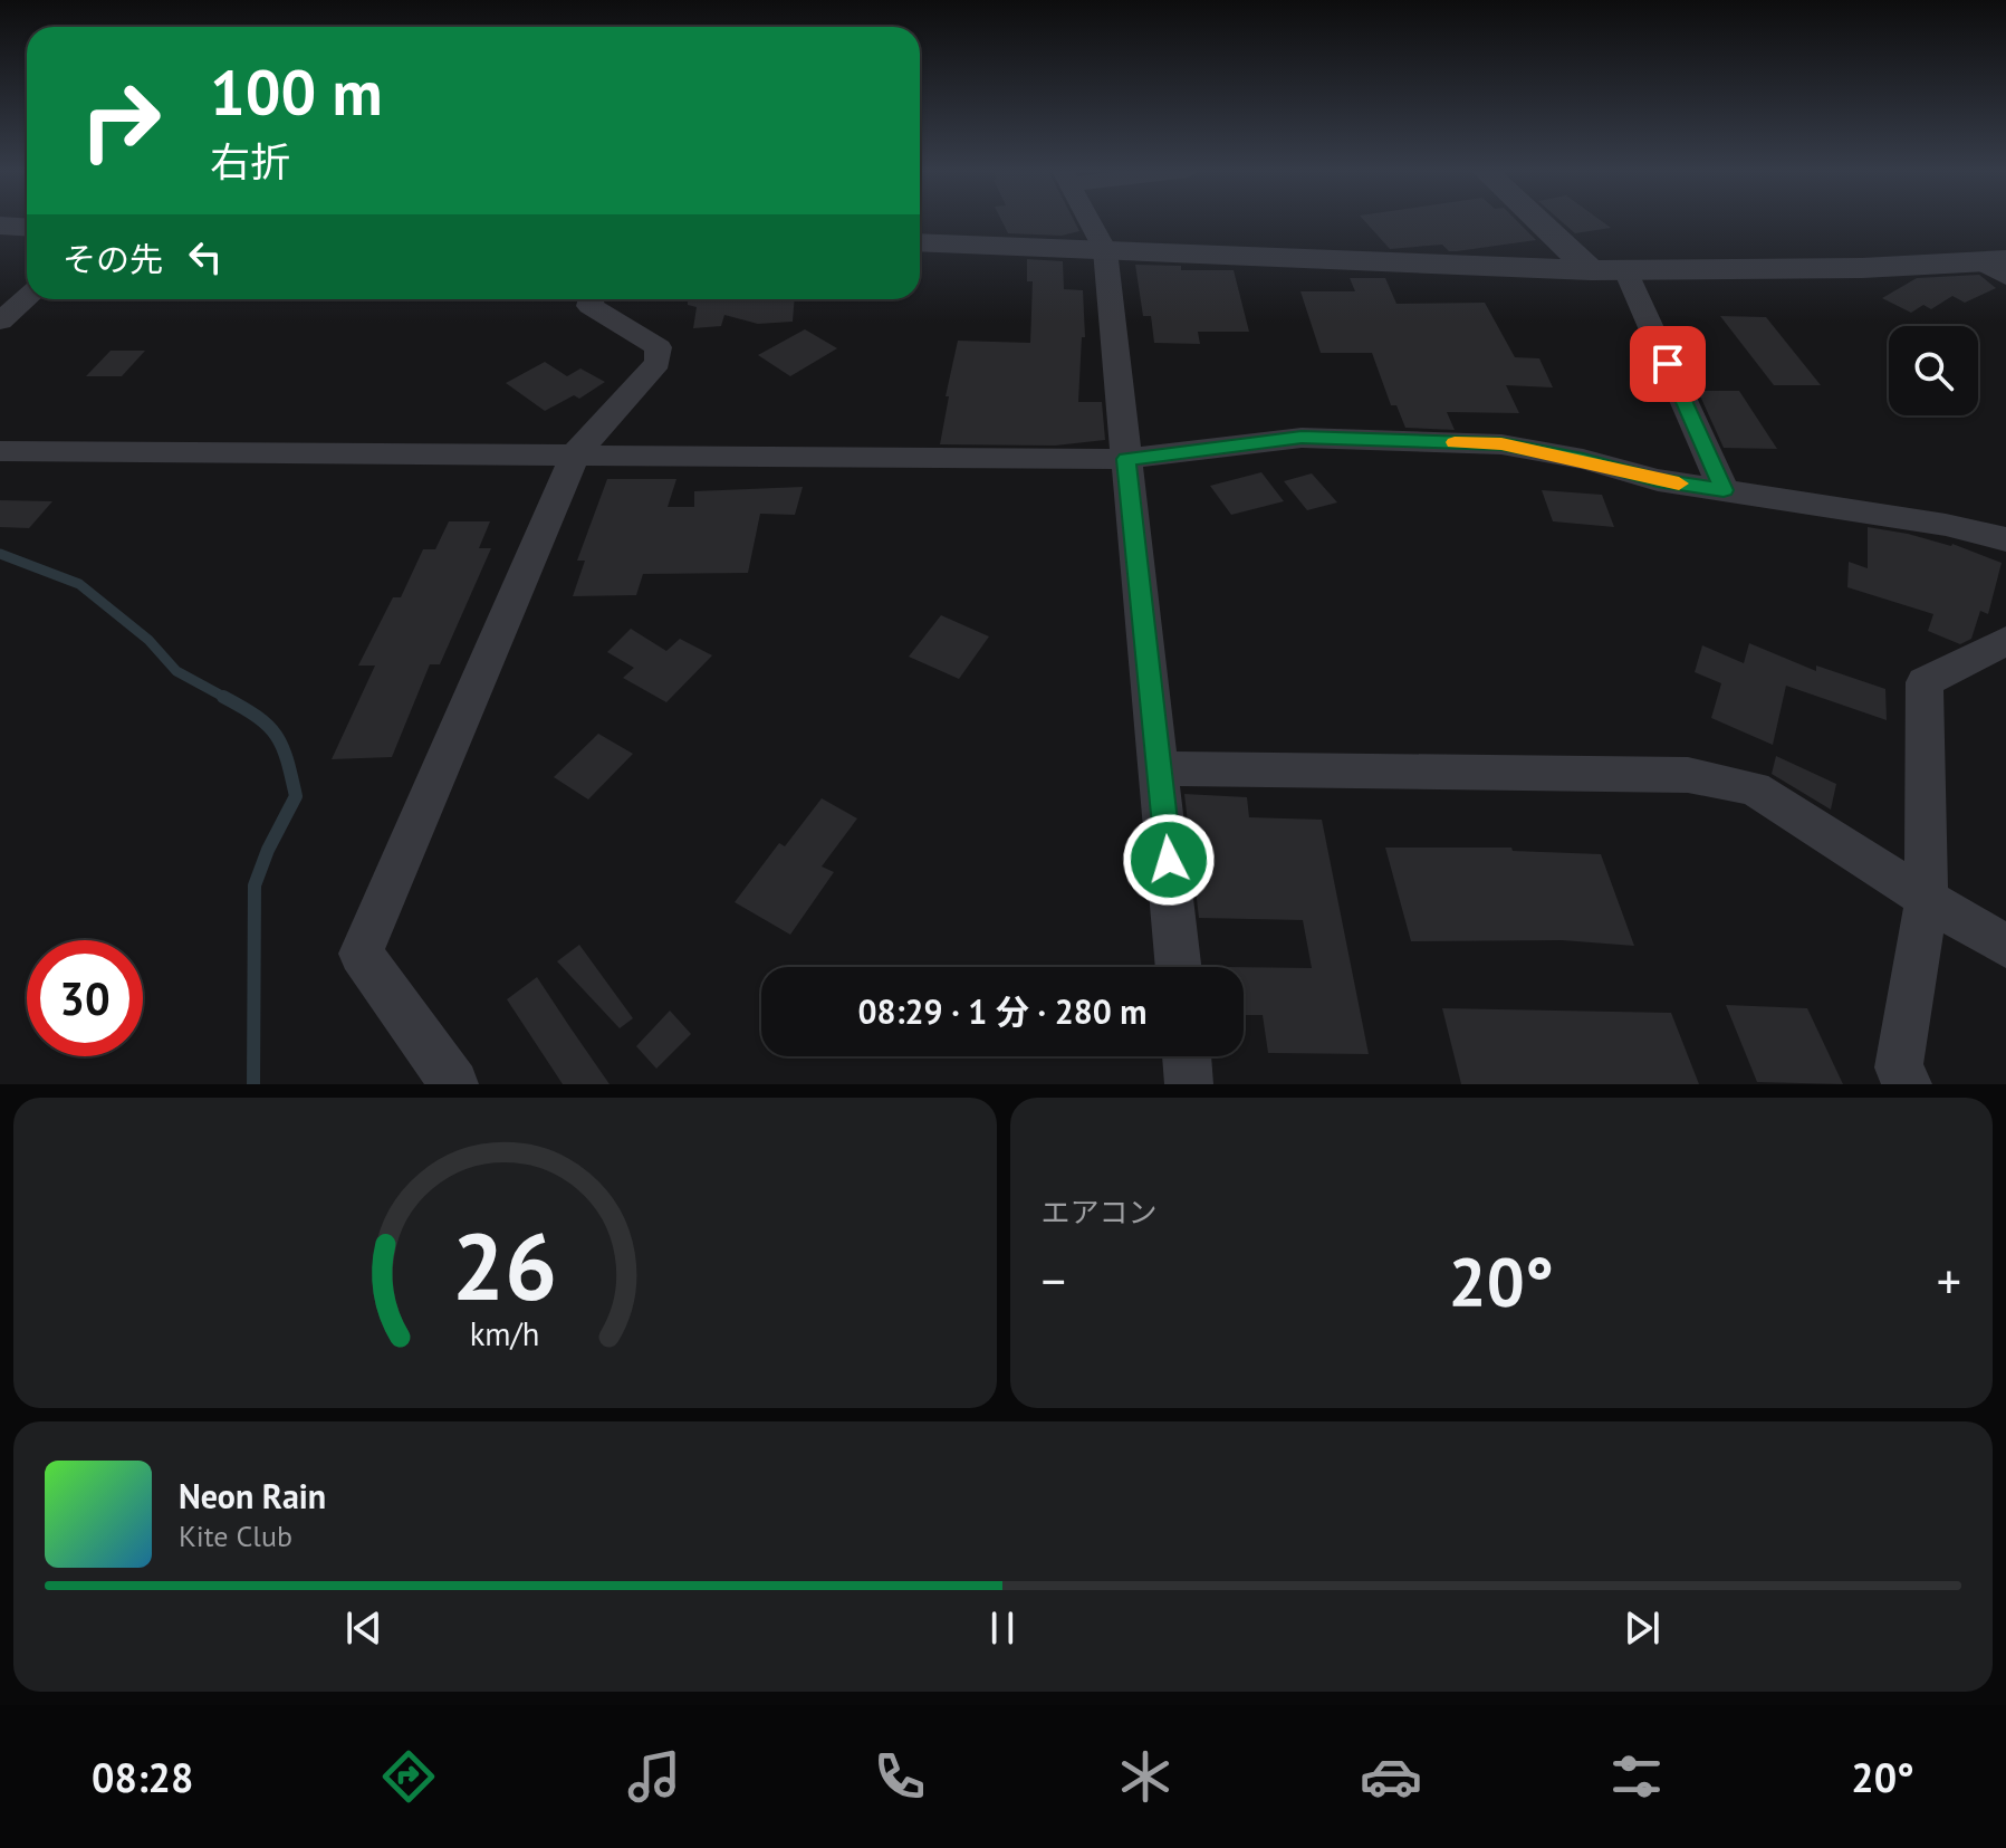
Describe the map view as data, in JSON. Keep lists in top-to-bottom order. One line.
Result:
{"page":{"turn":["100 m","右折"],"then":"その先","limit":"30","trip":"08:29 · 1 分 · 280 m","tile":"エアコン","heat":["−","20°","+"],"song":["Neon Rain","Kite Club"],"tabs":["08:28","20°"],"gauge":["26","km/h"]}}
